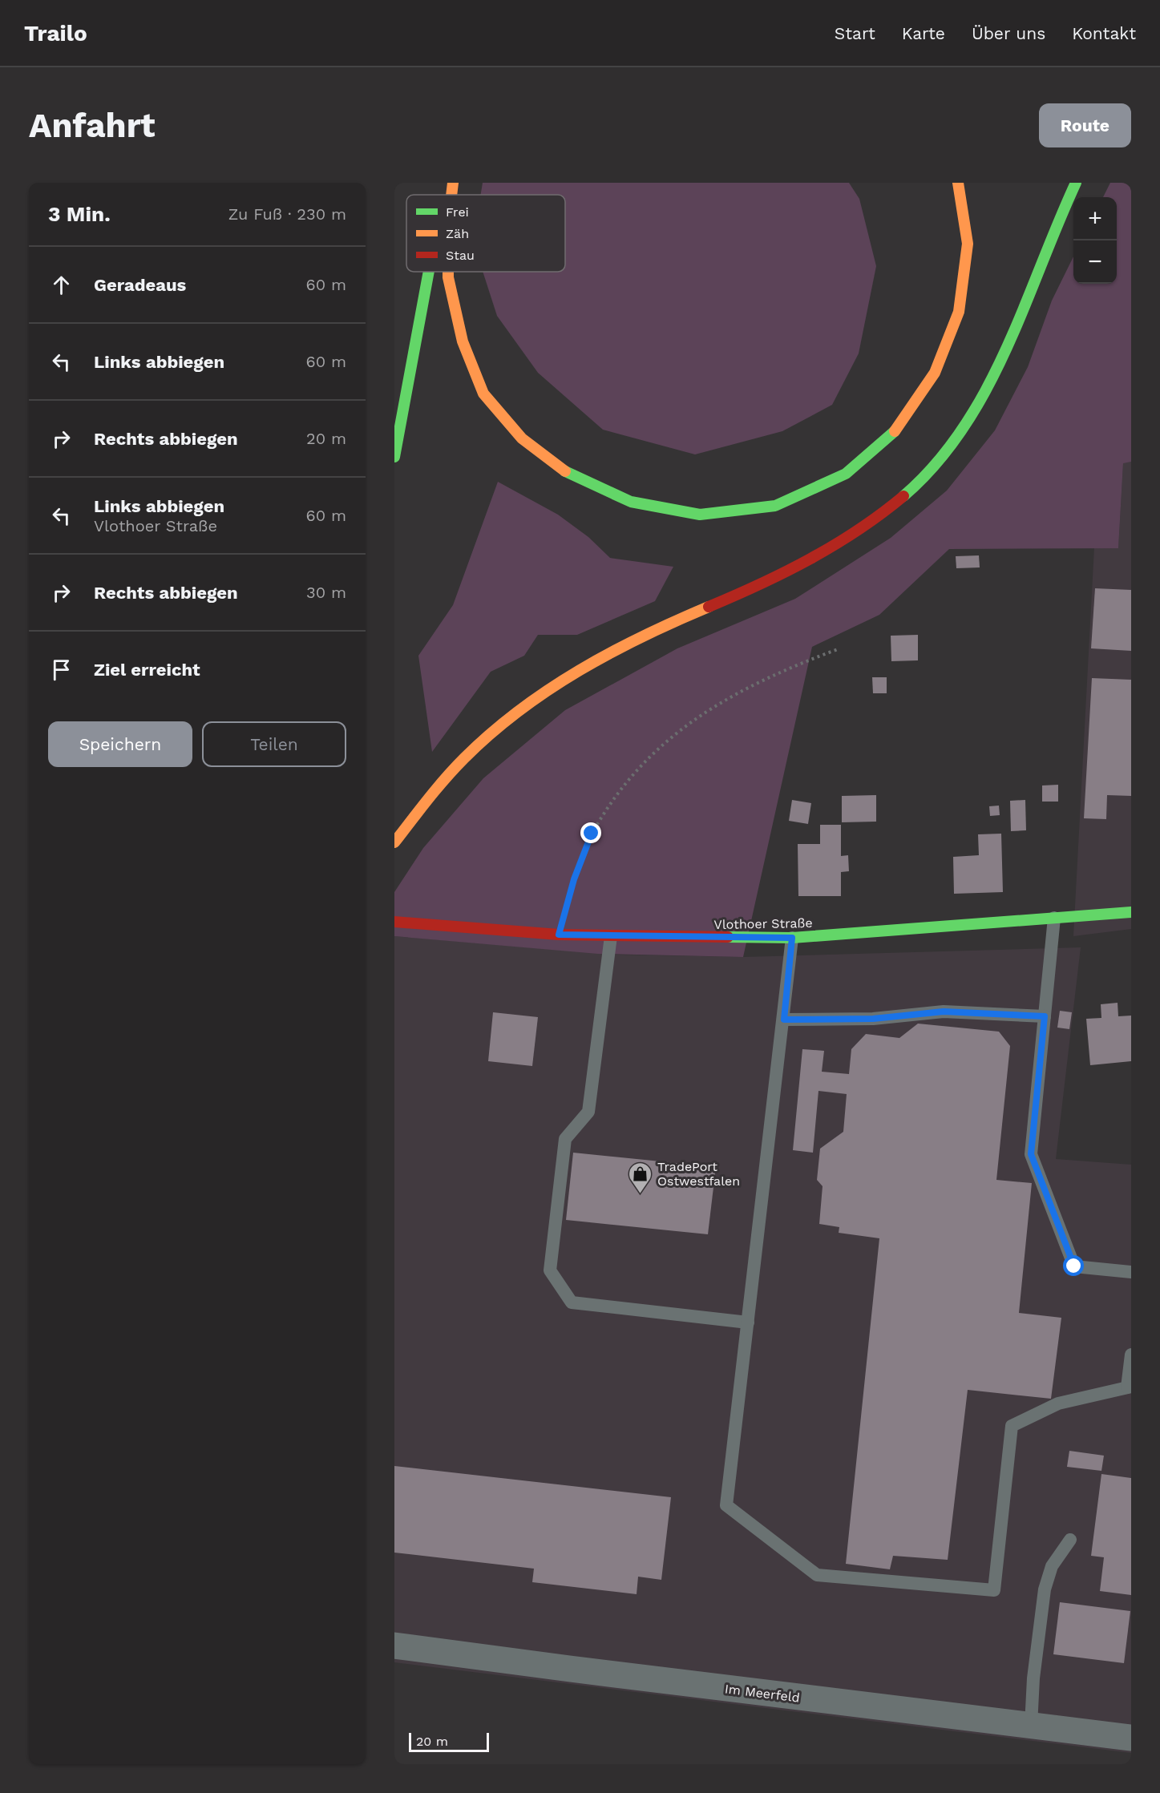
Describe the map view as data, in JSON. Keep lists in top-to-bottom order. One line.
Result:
{"streets":{"main road":["Vlothoer Straße"],"street":["Im Meerfeld"]},"places":{"shop":["TradePort Ostwestfalen"]},"legend":["Frei","Zäh","Stau"],"scale_bar":"20 m","page":{"header":"Trailo","nav":["Start","Karte","Über uns","Kontakt"],"buttons":["Route",["Speichern","Teilen"]],"title":"Anfahrt","heading":["3 Min.","Zu Fuß · 230 m"],"map_buttons":["+","−"],"list":[["Geradeaus","60 m"],["Links abbiegen","60 m"],["Rechts abbiegen","20 m"],["Links abbiegen","Vlothoer Straße","60 m"],["Rechts abbiegen","30 m"],"Ziel erreicht"],"scale":"20 m"}}
